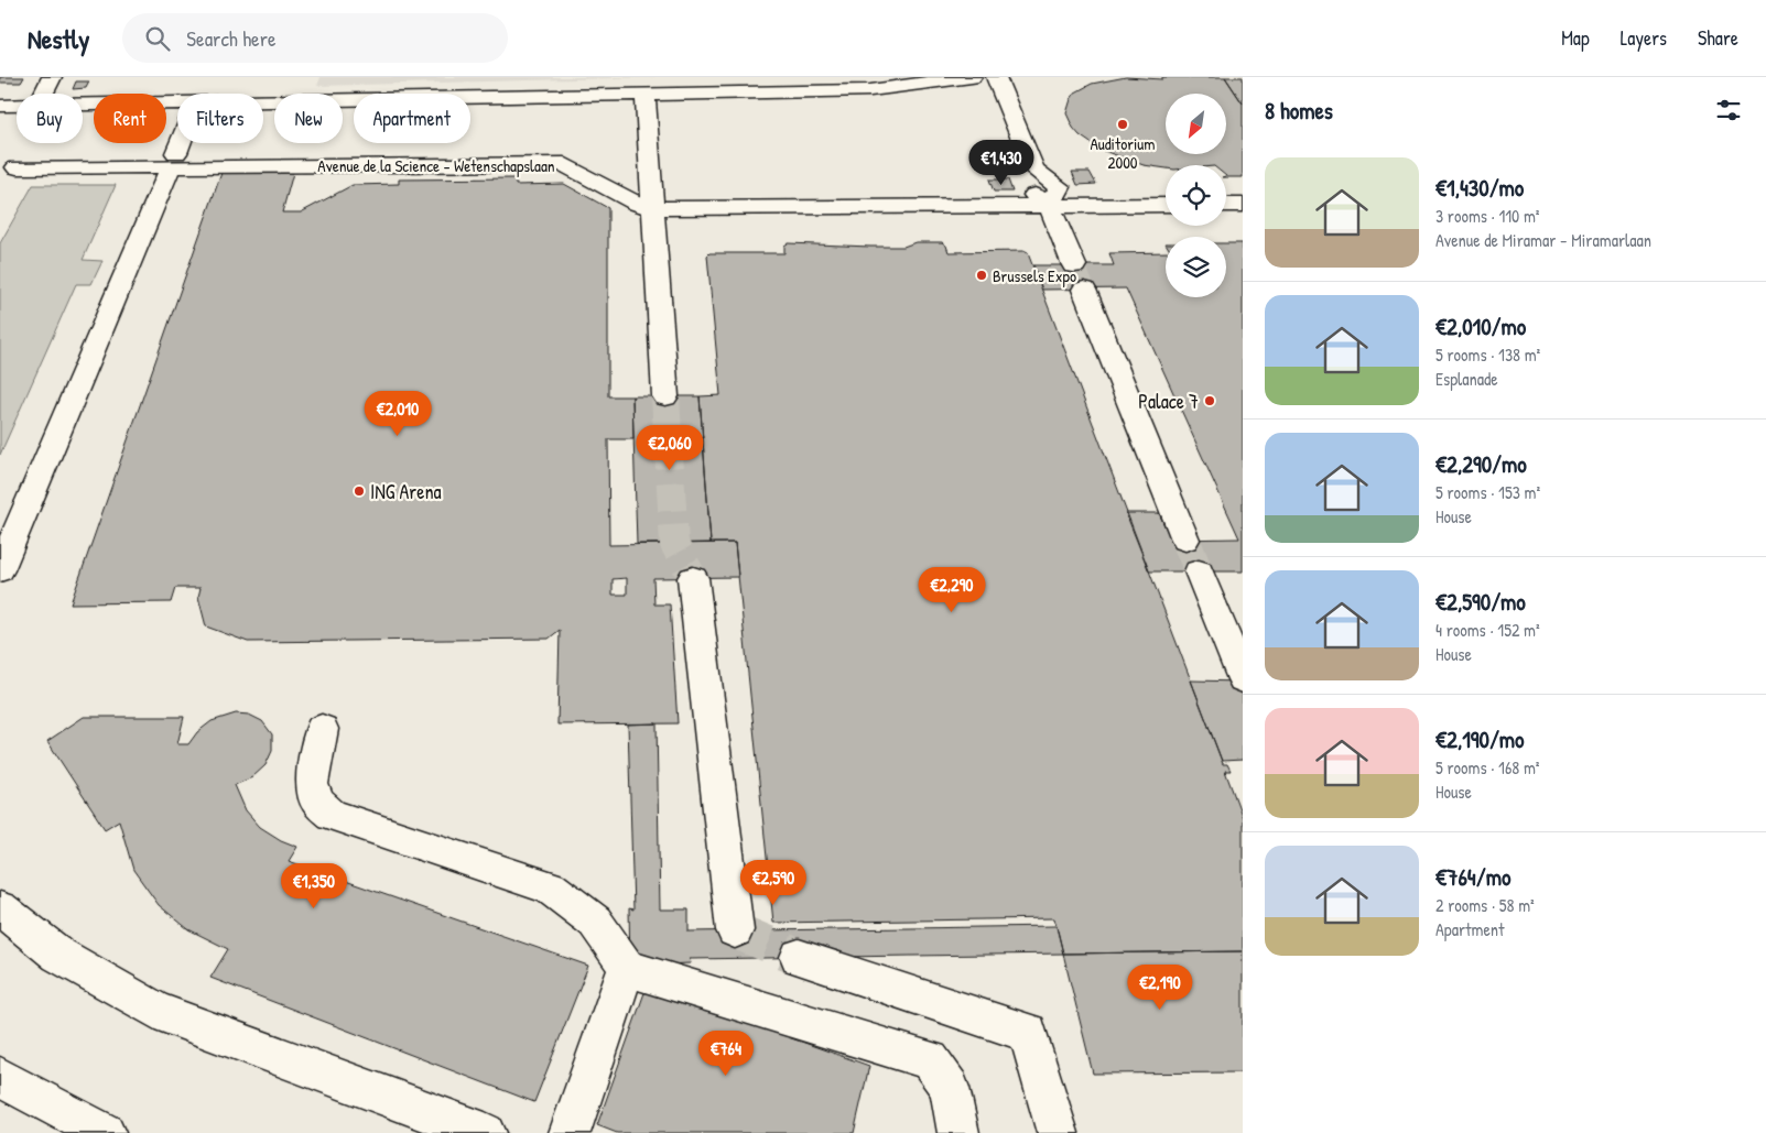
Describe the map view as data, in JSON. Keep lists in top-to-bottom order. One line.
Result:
{"streets":{"street":["Avenue de la Science - Wetenschapslaan"]},"places":["Auditorium 2000","Brussels Expo","Palace 7","ING Arena"],"north":"bottom left","page":{"header":"Nestly","search":"Search here","nav":["Map","Layers","Share"],"heading":"8 homes","chip":["Buy","Rent","Filters","New","Apartment"],"price":["€1,430","€2,010","€2,060","€2,290","€2,590","€1,350","€2,190","€764"],"list":[{"name":"€1,430/mo","note":"3 rooms · 110 m² · Avenue de Miramar - Miramarlaan"},{"name":"€2,010/mo","note":"5 rooms · 138 m² · Esplanade"},{"name":"€2,290/mo","note":"5 rooms · 153 m² · House"},{"name":"€2,590/mo","note":"4 rooms · 152 m² · House"},{"name":"€2,190/mo","note":"5 rooms · 168 m² · House"},{"name":"€764/mo","note":"2 rooms · 58 m² · Apartment"}]}}
